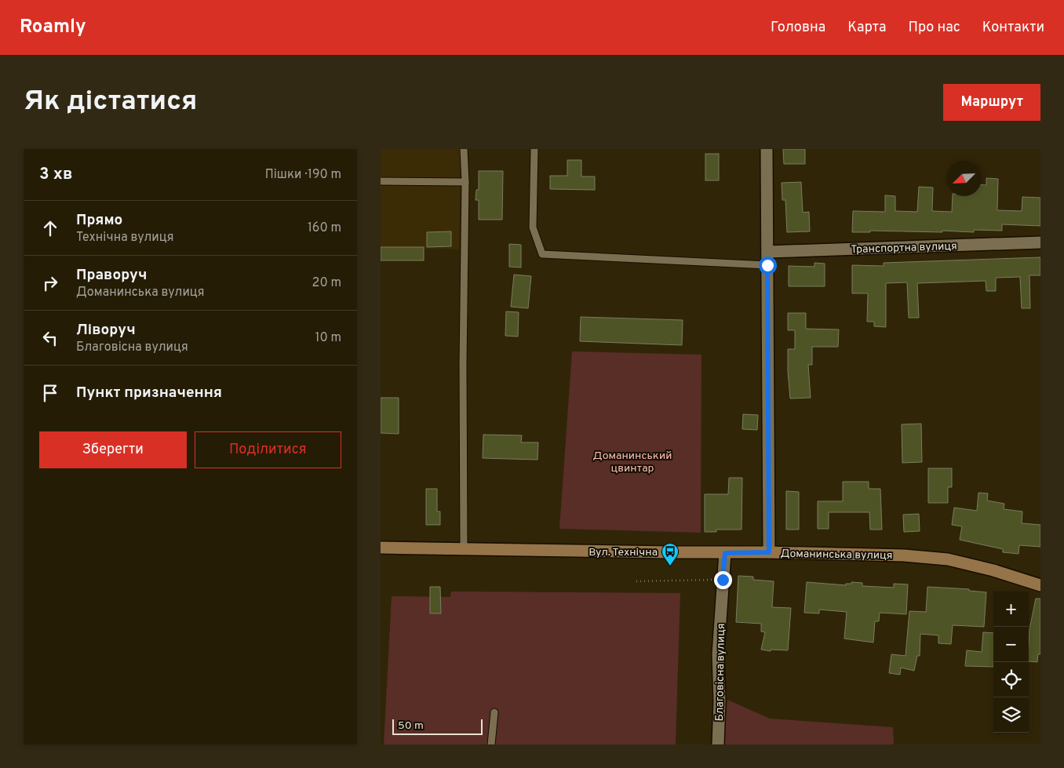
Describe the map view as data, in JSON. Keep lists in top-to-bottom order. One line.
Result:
{"streets":{"main road":["Доманинська вулиця"],"street":["Транспортна вулиця","Благовісна вулиця"]},"crossings":[["Доманинська вулиця","Благовісна вулиця"]],"parks":["Доманинський цвинтар"],"places":{"bus stop":["Вул. Технічна"]},"scale_bar":"50 m","north":"bottom left","page":{"header":"Roamly","nav":["Головна","Карта","Про нас","Контакти"],"buttons":["Маршрут",["Зберегти","Поділитися"]],"title":"Як дістатися","heading":["3 хв","Пішки · 190 m"],"list":[["Прямо","Технічна вулиця","160 m"],["Праворуч","Доманинська вулиця","20 m"],["Ліворуч","Благовісна вулиця","10 m"],"Пункт призначення"],"map_buttons":["+","−"],"scale":"50 m"}}
